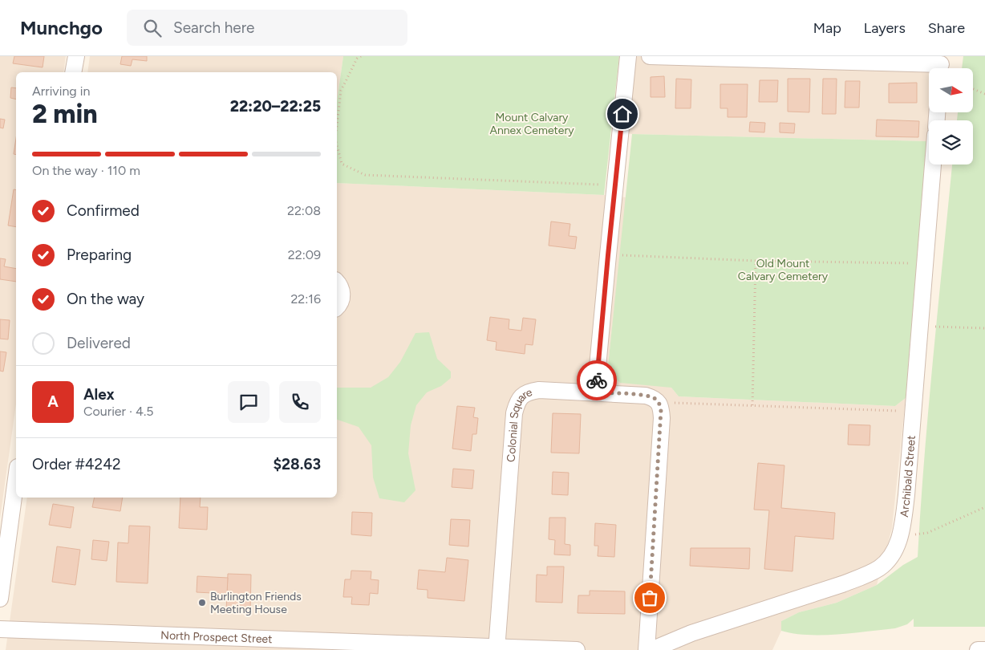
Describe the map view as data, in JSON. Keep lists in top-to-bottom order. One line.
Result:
{"streets":{"street":["Colonial Square","Archibald Street","North Prospect Street"]},"crossings":[["Colonial Square","North Prospect Street"]],"parks":["Mount Calvary Annex Cemetery","Old Mount Calvary Cemetery"],"places":["Burlington Friends Meeting House"],"north":"right","page":{"header":"Munchgo","search":"Search here","nav":["Map","Layers","Share"],"heading":["2 min","Arriving in","22:20–22:25"],"panel":["Alex","Courier · 4.5","Order #4242","$28.63"],"bar":"On the way · 110 m","list":[["Confirmed","22:08"],["Preparing","22:09"],["On the way","22:16"],"Delivered"],"round":"A"}}
